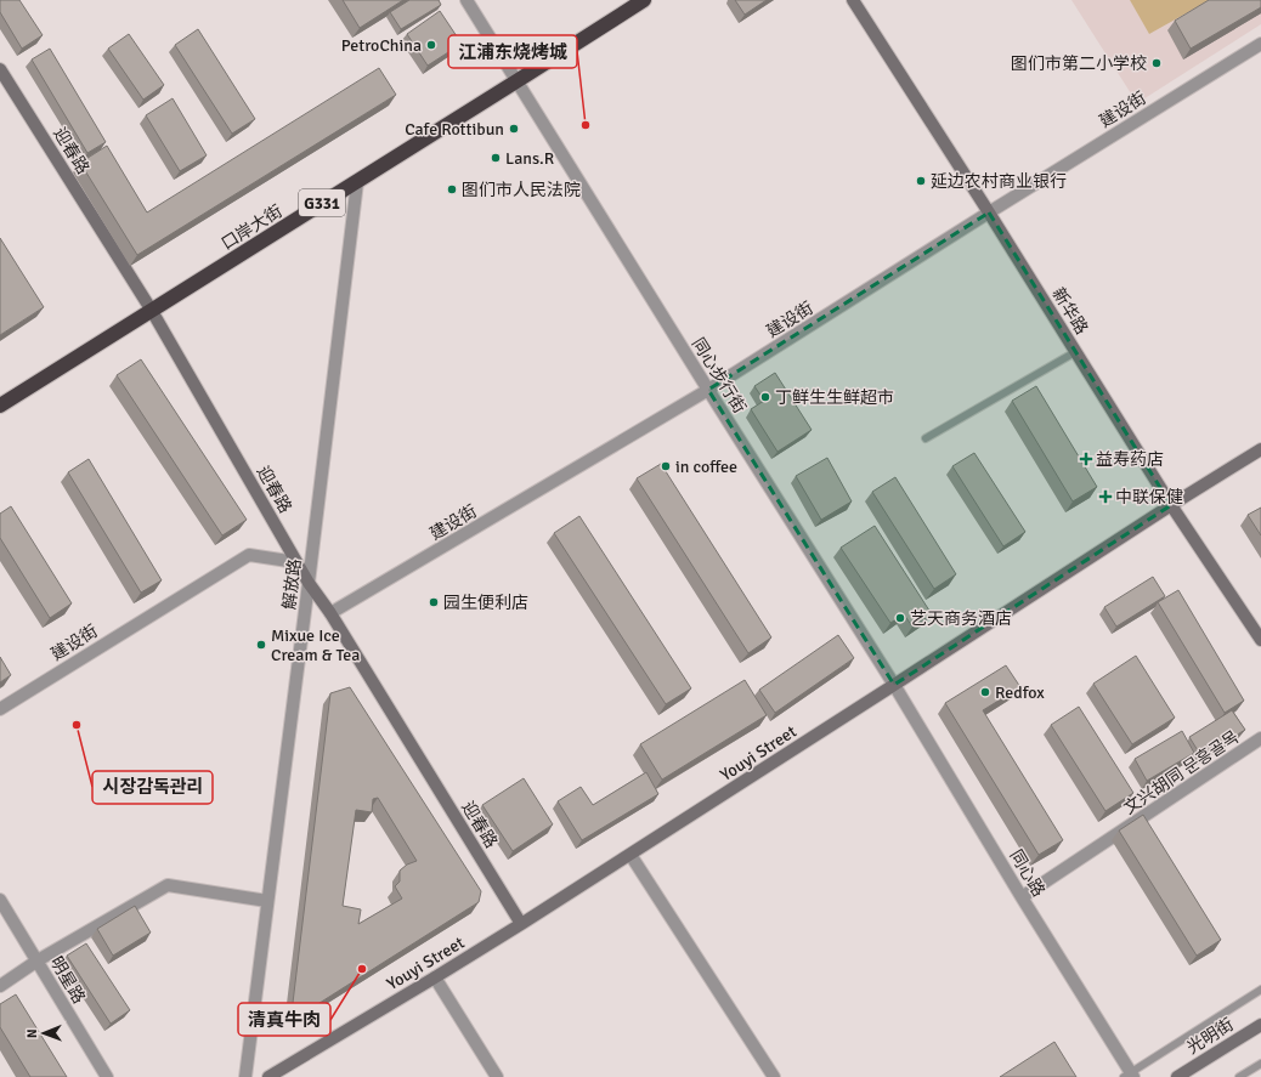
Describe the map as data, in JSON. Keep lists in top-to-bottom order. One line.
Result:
{"streets":{"highway":["G331","口岸大街"],"street":["建设街","迎春路","新华路","同心步行街","解放路","Youyi Street","文兴胡同 문흥골목","同心路","明星路","光明街"]},"crossings":[["建设街","迎春路"],["建设街","新华路"],["建设街","同心步行街"],["迎春路","口岸大街"],["迎春路","解放路"],["迎春路","Youyi Street"],["口岸大街","同心步行街"],["口岸大街","解放路"],["新华路","Youyi Street"],["同心步行街","Youyi Street"],["同心步行街","同心路"],["Youyi Street","同心路"],["文兴胡同 문흥골목","同心路"]],"places":{"other":["PetroChina","图们市第二小学校","江浦东烧烤城","Cafe Rottibun","Lans.R","延边农村商业银行","图们市人民法院","丁鲜生生鲜超市","in coffee","园生便利店","艺天商务酒店","Mixue Ice Cream & Tea","Redfox","시장감독관리","清真牛肉"],"health":["益寿药店","中联保健"]},"north":"left"}
